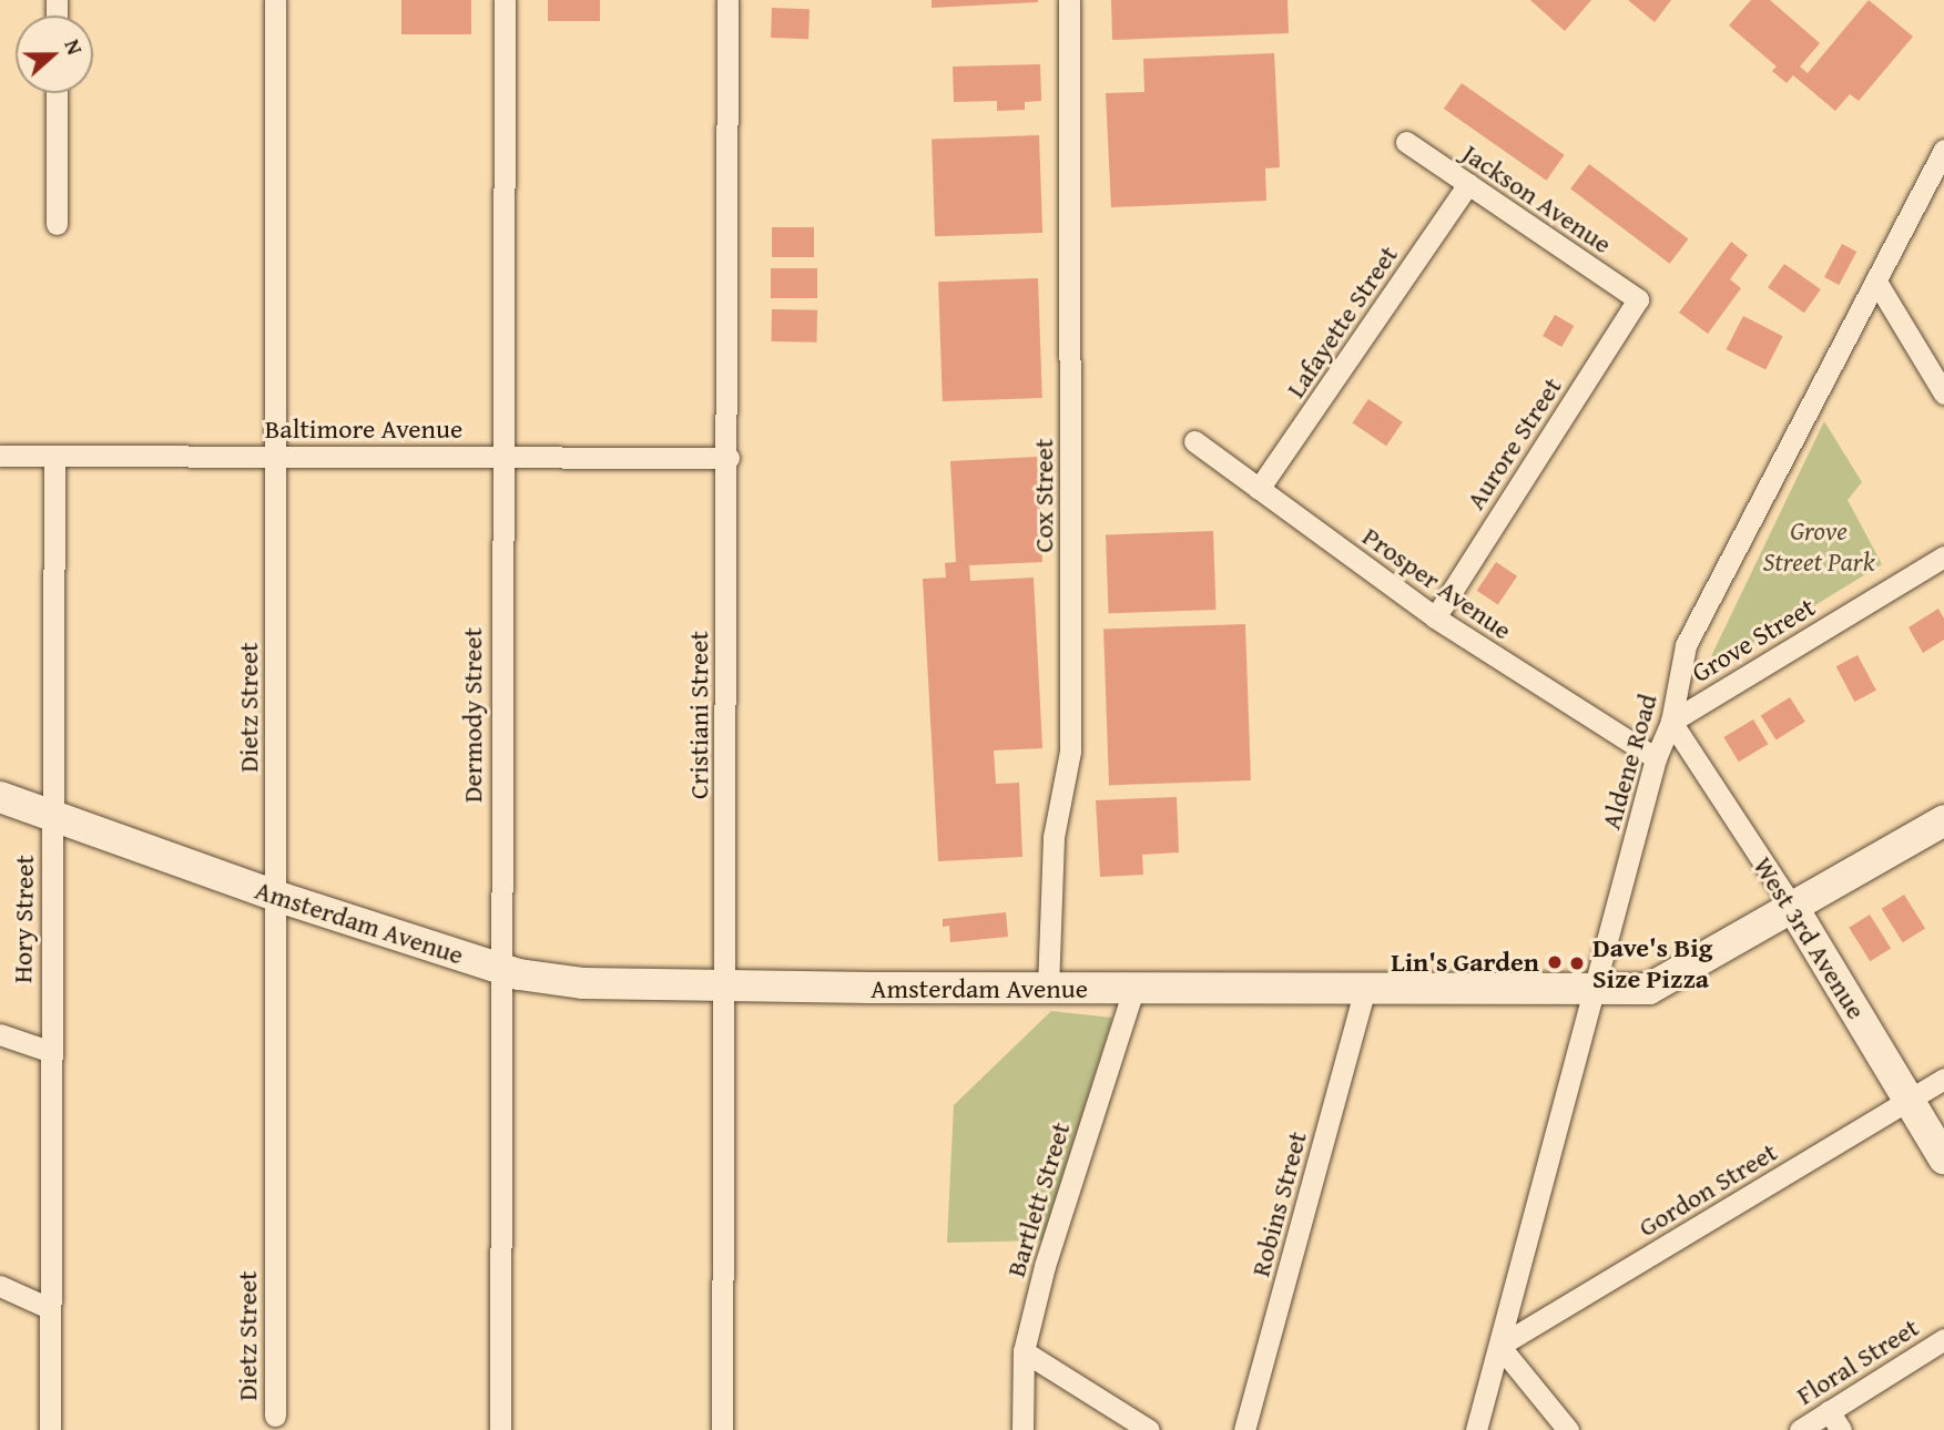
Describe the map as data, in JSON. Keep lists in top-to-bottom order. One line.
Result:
{"streets":{"main road":["Amsterdam Avenue","West 3rd Avenue"],"street":["Jackson Avenue","Lafayette Street","Baltimore Avenue","Aurore Street","Cox Street","Prosper Avenue","Grove Street","Dietz Street","Dermody Street","Cristiani Street","Aldene Road","Hory Street","Gordon Street","Bartlett Street","Robins Street","Floral Street"]},"crossings":[["Jackson Avenue","Lafayette Street"],["Jackson Avenue","Aurore Street"],["Lafayette Street","Prosper Avenue"],["Baltimore Avenue","Dietz Street"],["Baltimore Avenue","Dermody Street"],["Baltimore Avenue","Cristiani Street"],["Baltimore Avenue","Hory Street"],["Aurore Street","Prosper Avenue"],["Cox Street","Amsterdam Avenue"],["Prosper Avenue","Aldene Road"],["Grove Street","Aldene Road"],["Grove Street","West 3rd Avenue"],["Dietz Street","Amsterdam Avenue"],["Dermody Street","Amsterdam Avenue"],["Cristiani Street","Amsterdam Avenue"],["Aldene Road","Amsterdam Avenue"],["Aldene Road","West 3rd Avenue"],["Aldene Road","Gordon Street"],["Hory Street","Amsterdam Avenue"],["Amsterdam Avenue","West 3rd Avenue"],["Amsterdam Avenue","Bartlett Street"],["Amsterdam Avenue","Robins Street"],["West 3rd Avenue","Gordon Street"]],"parks":["Grove Street Park"],"places":["Lin's Garden","Dave's Big Size Pizza"],"north":"right"}
